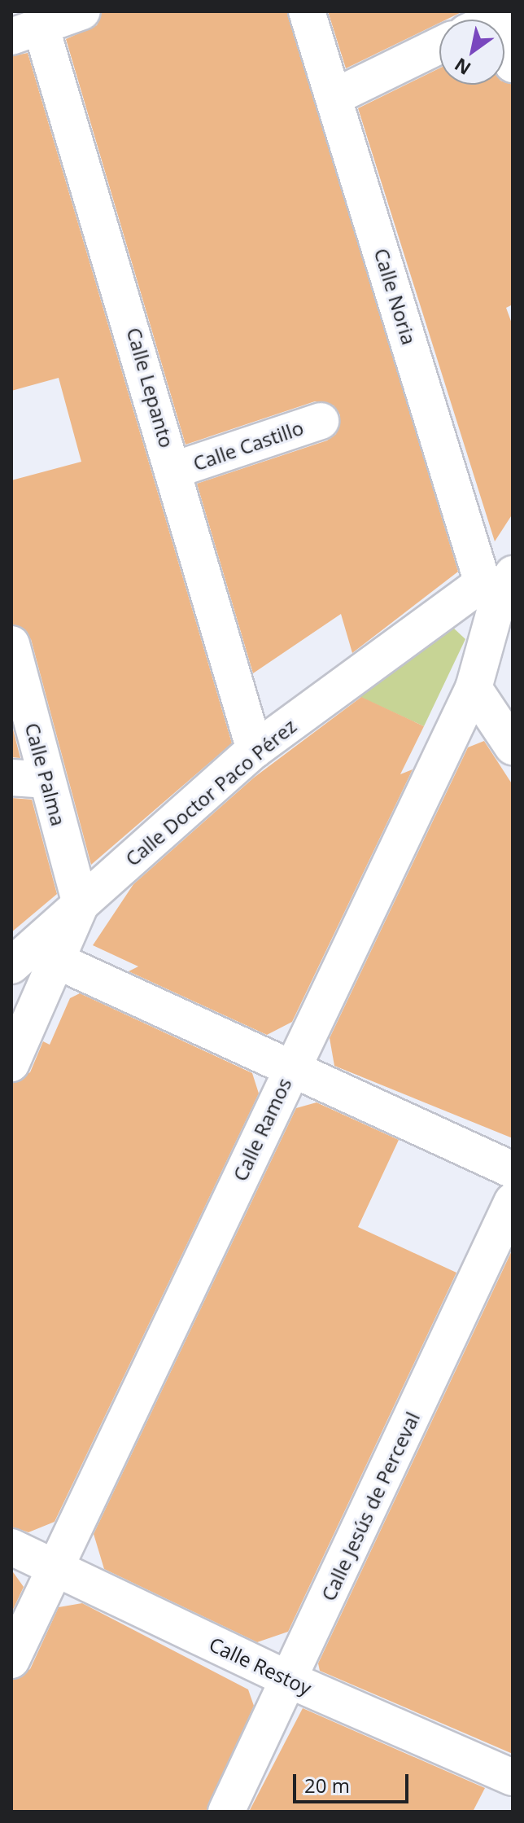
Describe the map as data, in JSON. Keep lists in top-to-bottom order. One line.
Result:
{"streets":{"street":["Calle Noria","Calle Lepanto","Calle Castillo","Calle Palma","Calle Doctor Paco Pérez","Calle Ramos","Calle Jesús de Perceval","Calle Restoy"]},"crossings":[["Calle Noria","Calle Doctor Paco Pérez"],["Calle Noria","Calle Ramos"],["Calle Lepanto","Calle Castillo"],["Calle Lepanto","Calle Doctor Paco Pérez"],["Calle Palma","Calle Doctor Paco Pérez"],["Calle Doctor Paco Pérez","Calle Ramos"],["Calle Ramos","Calle Restoy"],["Calle Jesús de Perceval","Calle Restoy"]],"scale_bar":"20 m","north":"bottom left"}
